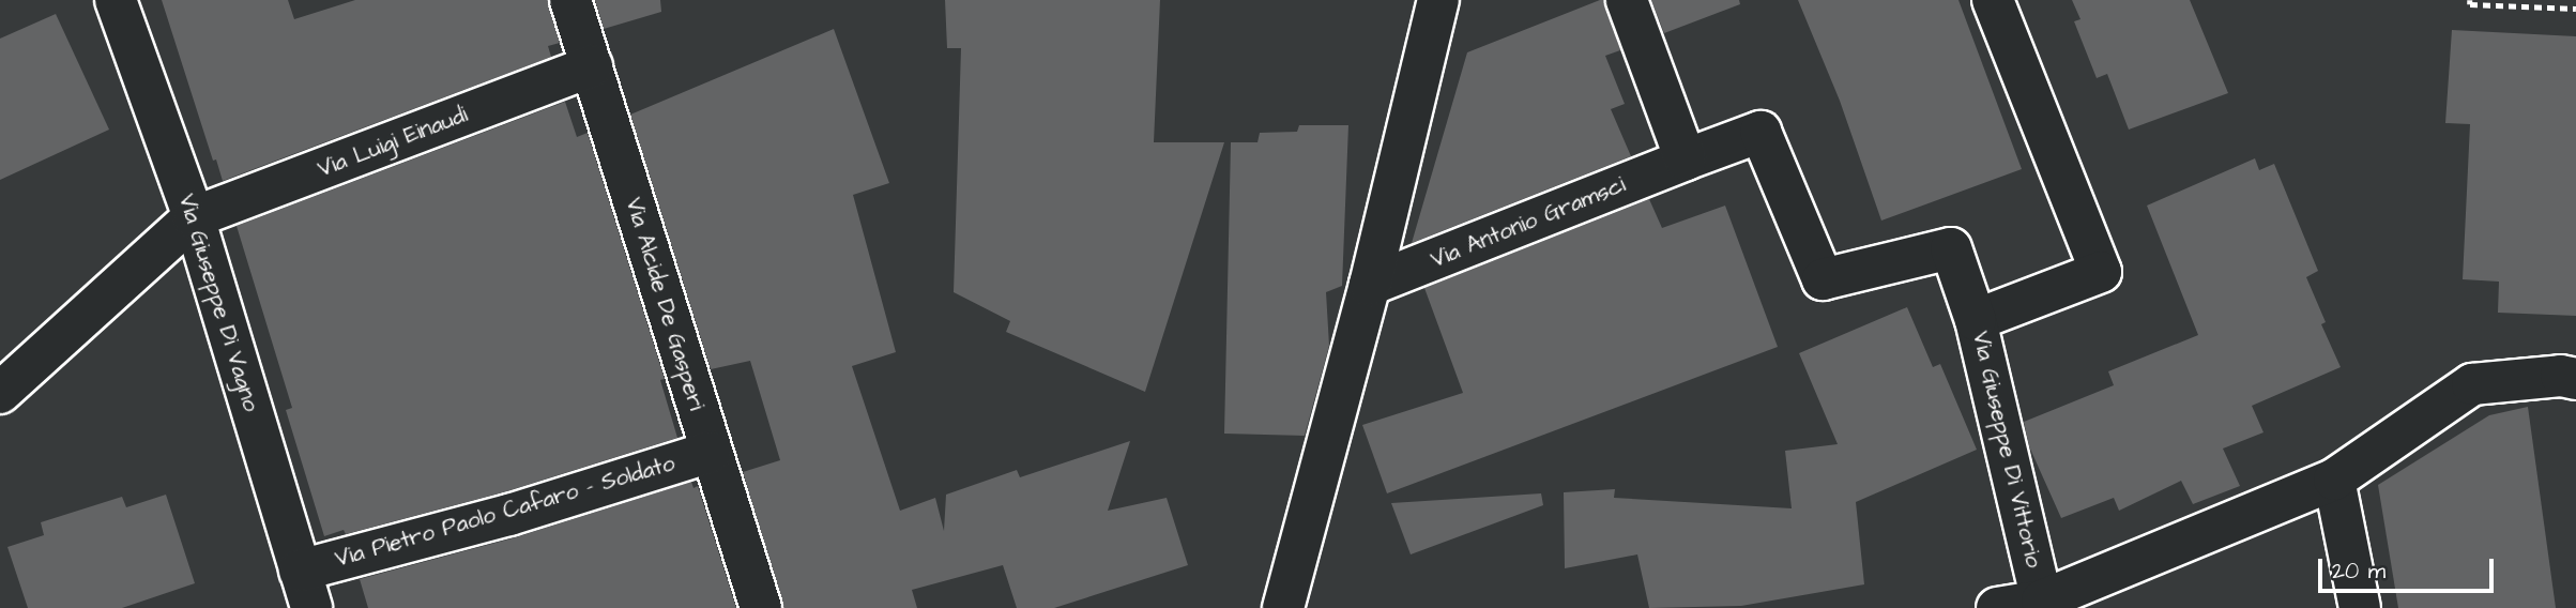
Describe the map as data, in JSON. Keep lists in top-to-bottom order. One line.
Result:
{"streets":{"street":["Via Luigi Einaudi","Via Antonio Gramsci","Via Giuseppe Di Vagno","Via Alcide De Gasperi","Via Giuseppe Di Vittorio","Via Pietro Paolo Cafaro - Soldato"]},"crossings":[["Via Luigi Einaudi","Via Giuseppe Di Vagno"],["Via Luigi Einaudi","Via Alcide De Gasperi"],["Via Antonio Gramsci","Via Giuseppe Di Vittorio"],["Via Giuseppe Di Vagno","Via Pietro Paolo Cafaro - Soldato"],["Via Alcide De Gasperi","Via Pietro Paolo Cafaro - Soldato"]],"scale_bar":"20 m"}
